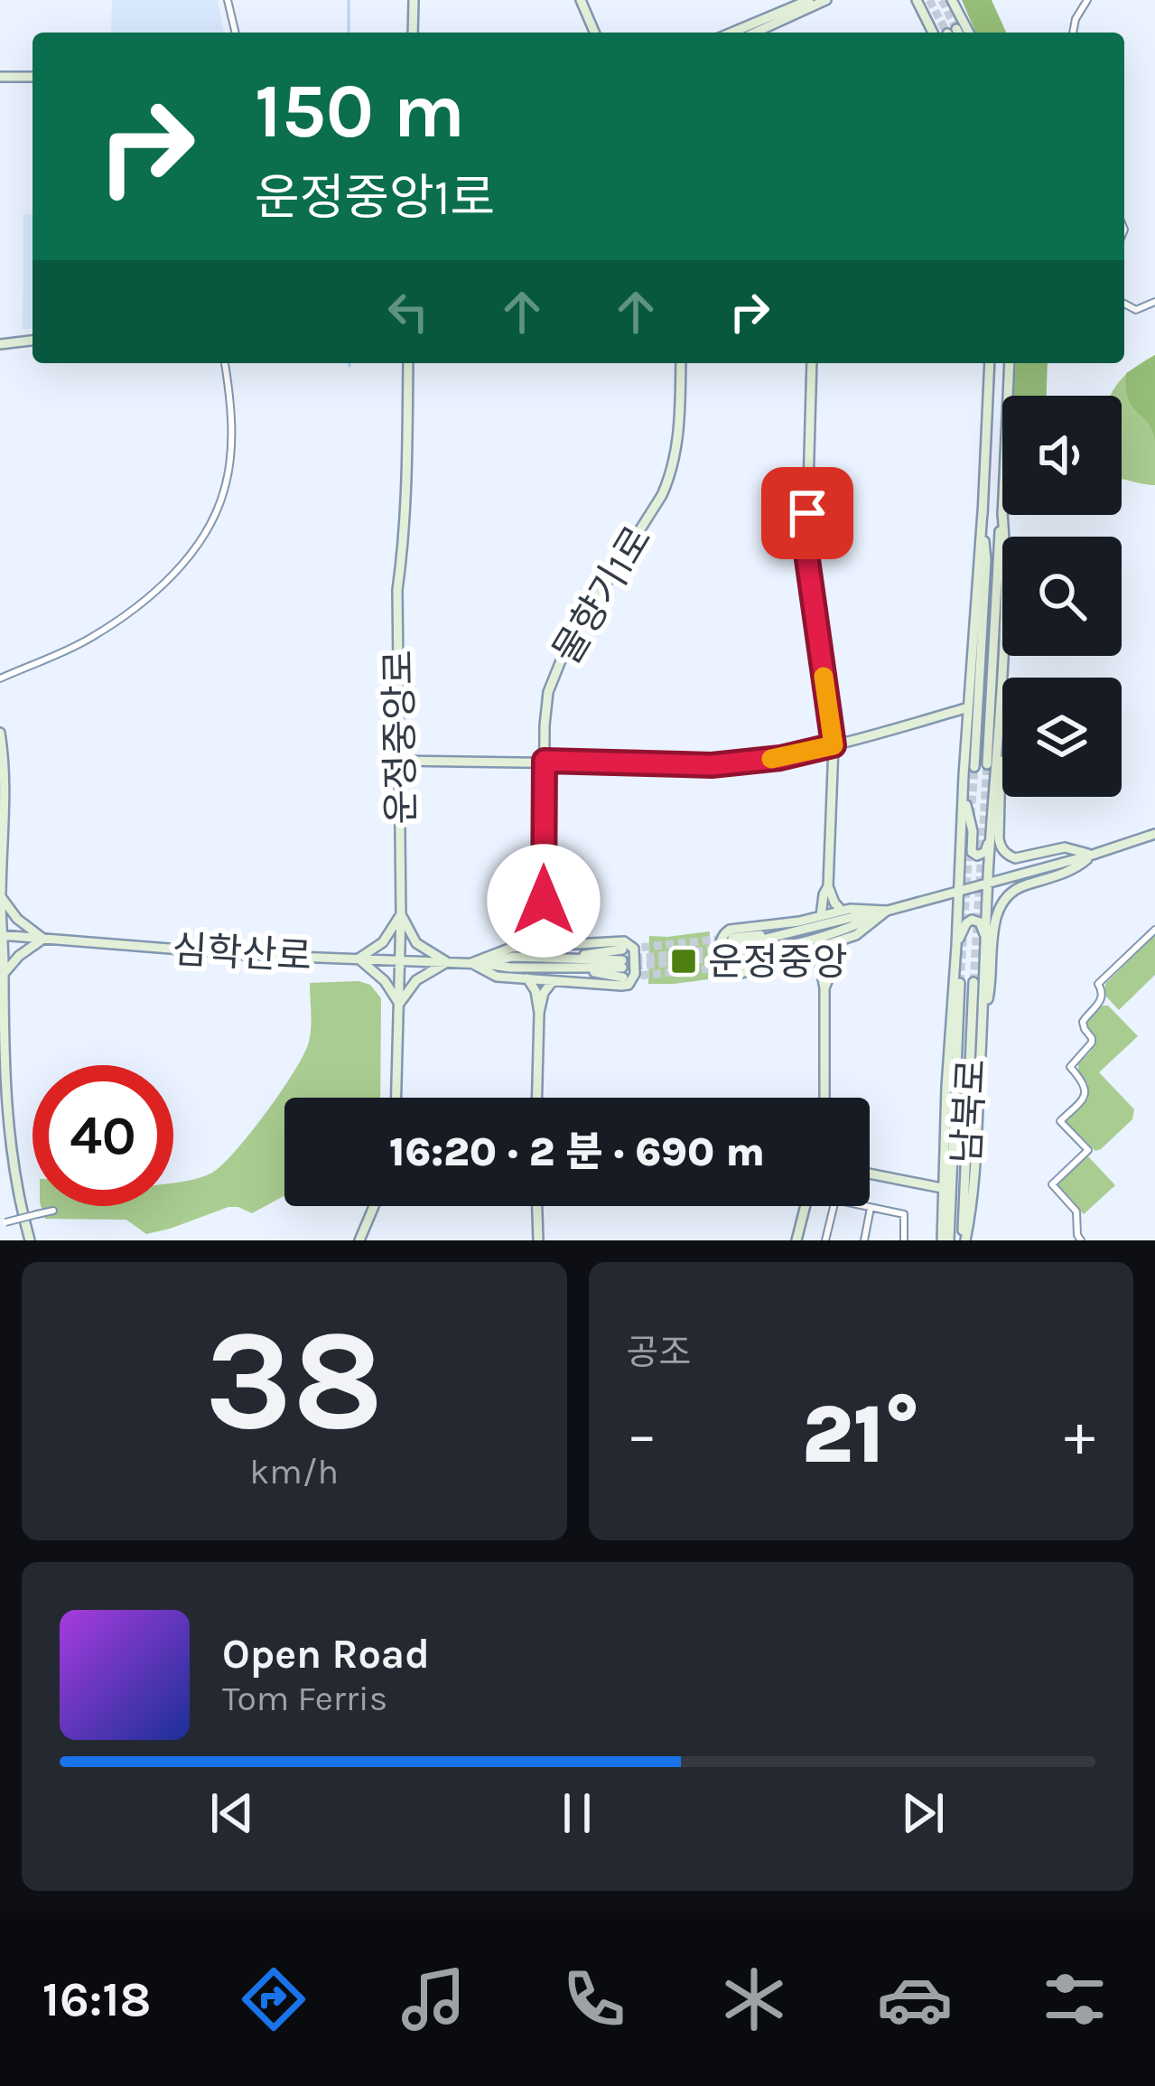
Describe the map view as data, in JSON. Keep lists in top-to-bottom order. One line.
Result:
{"streets":{"street":["물향기1로","운정중앙로","심학산로","남북로"]},"crossings":[["운정중앙로","심학산로"]],"places":{"transit":["운정중앙"]},"page":{"turn":["150 m","운정중앙1로"],"limit":"40","trip":"16:20 · 2 분 · 690 m","tile":[["38","km/h"],"공조"],"heat":["−","21°","+"],"song":["Open Road","Tom Ferris"],"tabs":"16:18"}}
